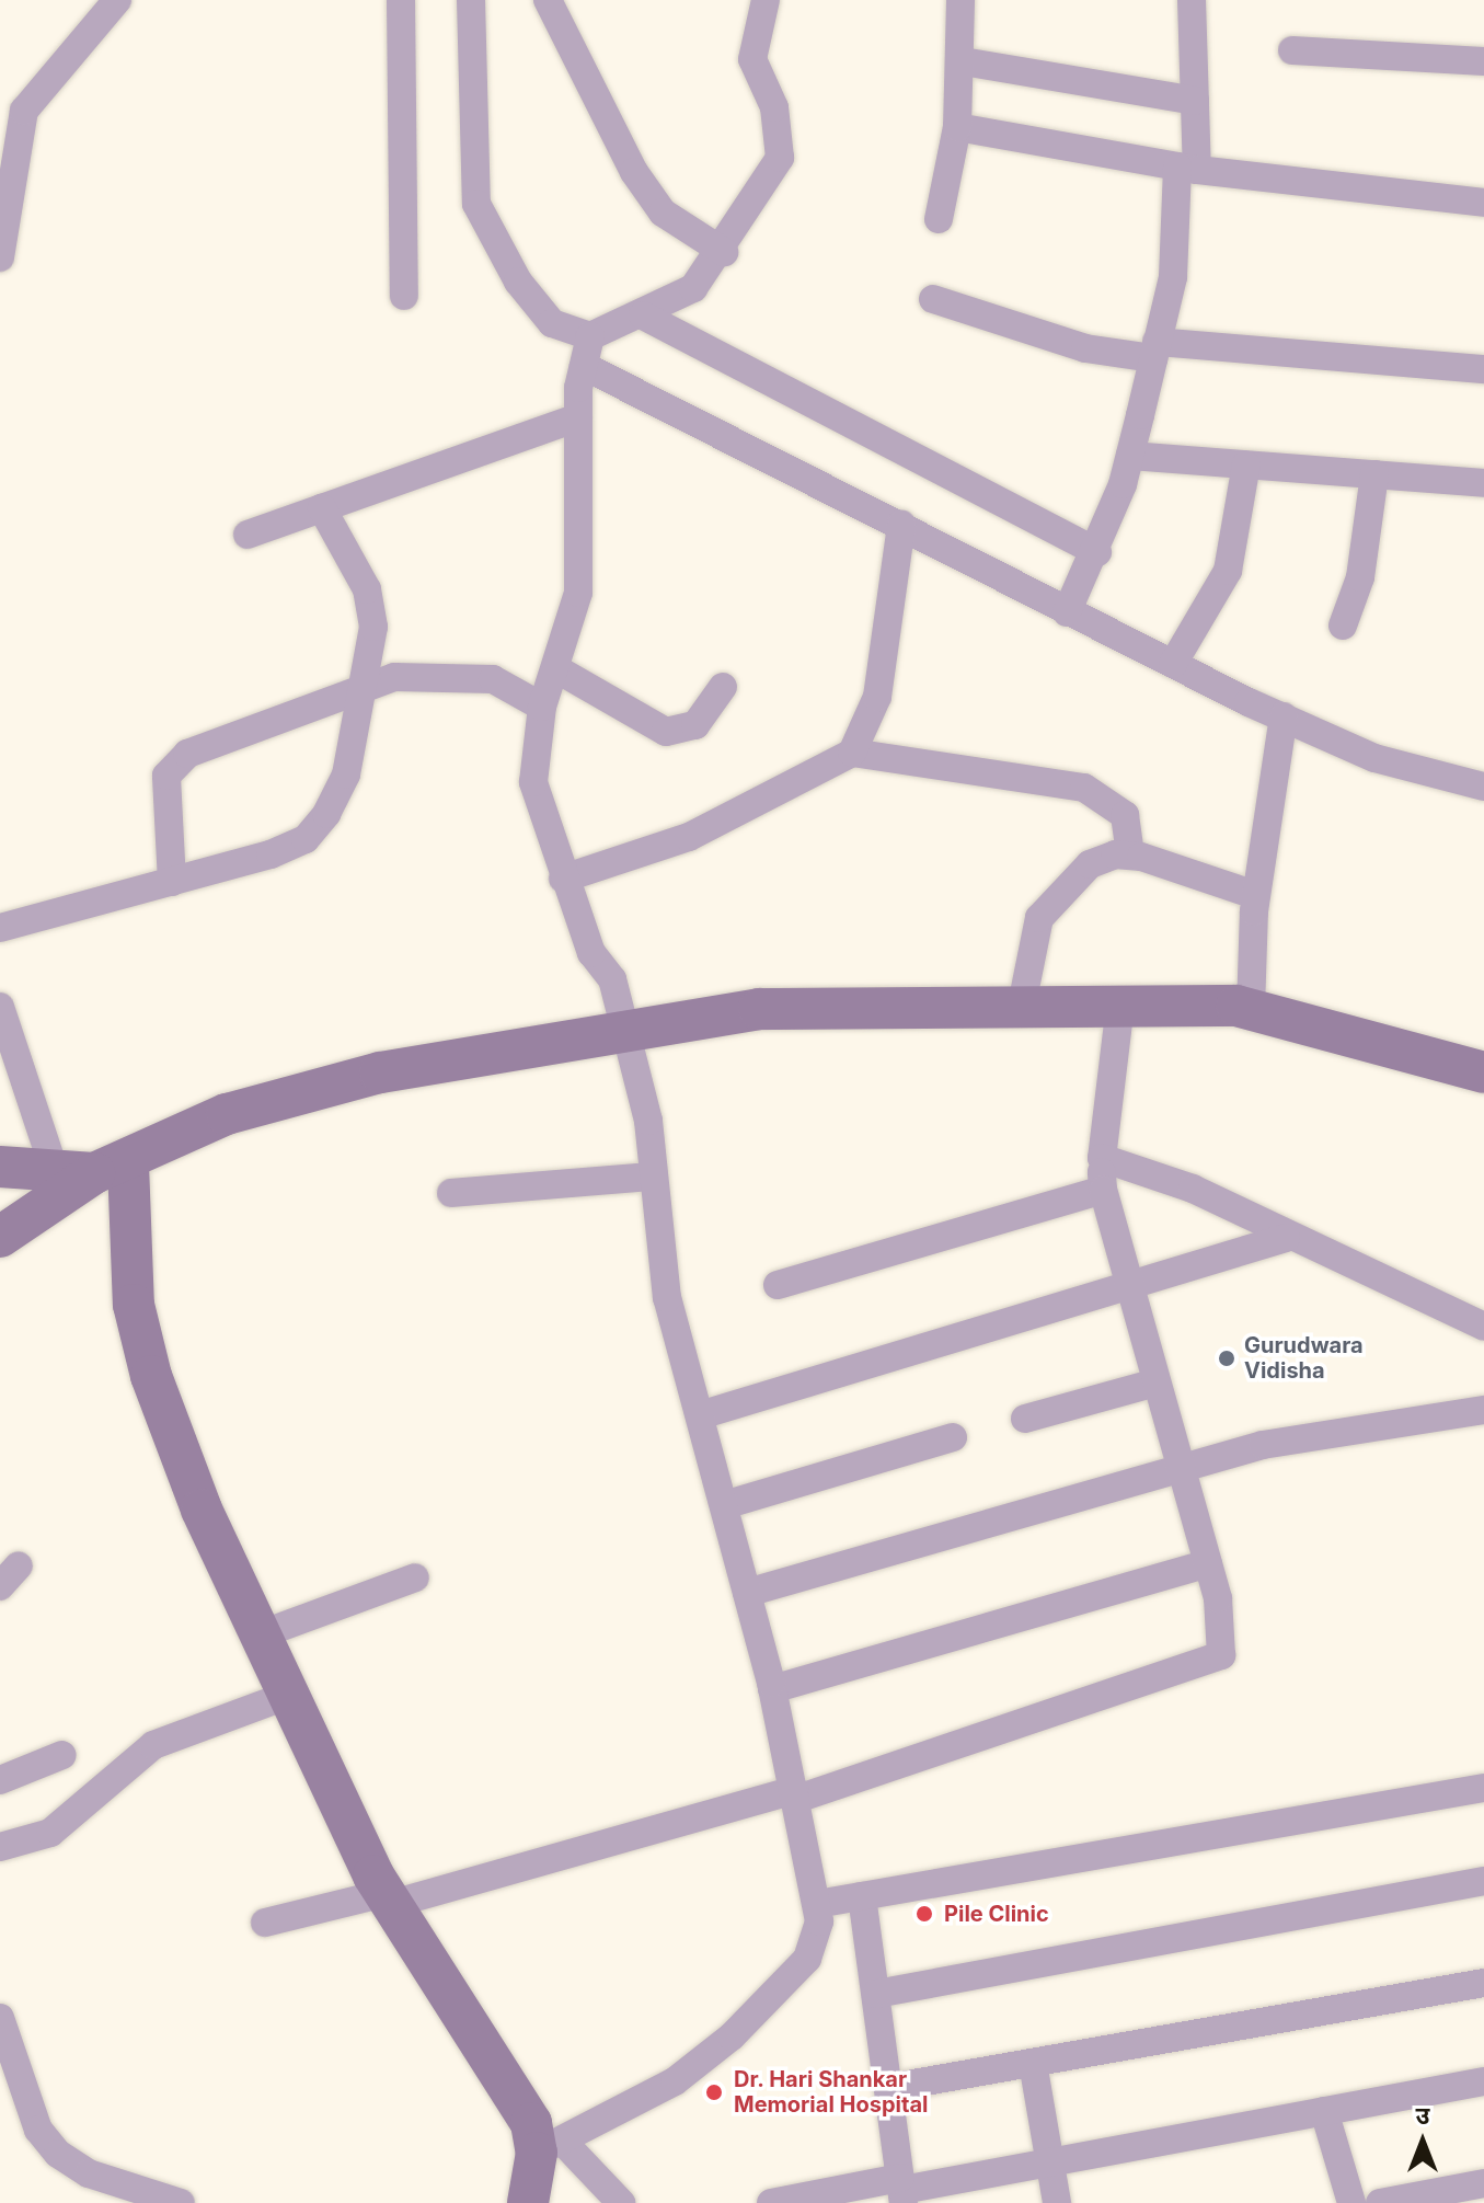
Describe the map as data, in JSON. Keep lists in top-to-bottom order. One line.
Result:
{"places":["Gurudwara Vidisha","Pile Clinic","Dr. Hari Shankar Memorial Hospital"],"north":"top"}
